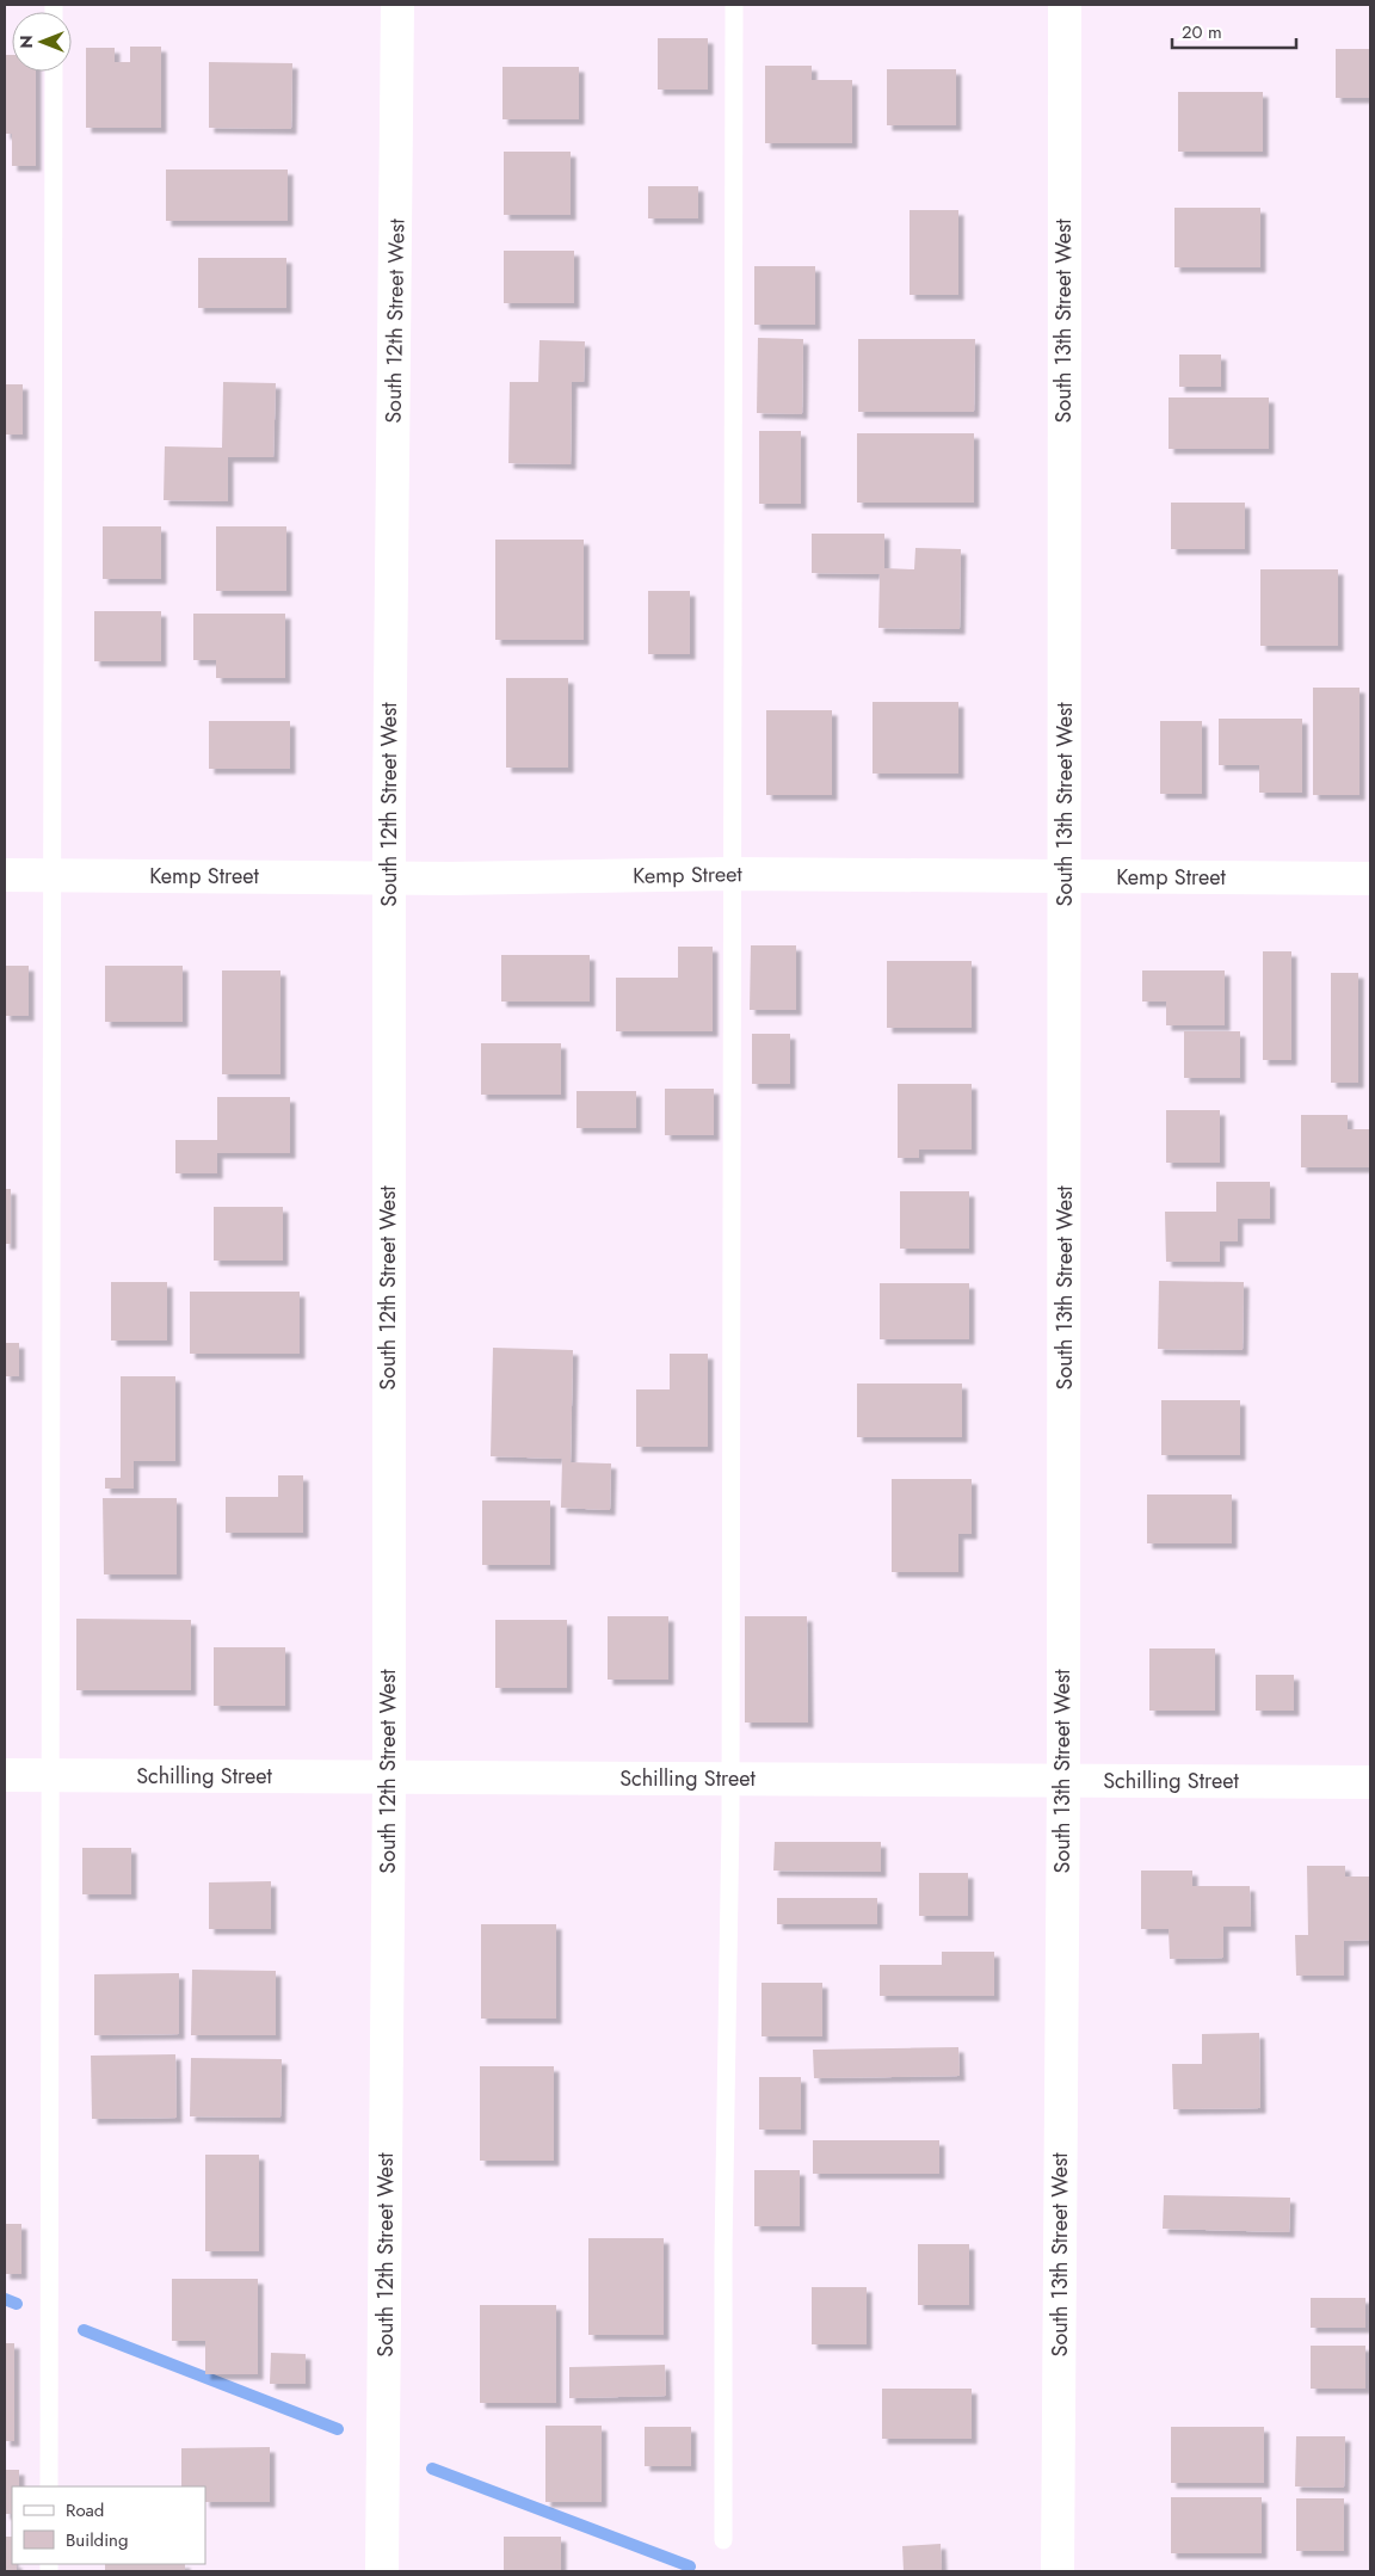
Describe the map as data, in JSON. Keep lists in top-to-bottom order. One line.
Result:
{"streets":{"street":["South 12th Street West","South 13th Street West","Kemp Street","Schilling Street"]},"crossings":[["South 12th Street West","Kemp Street"],["South 12th Street West","Schilling Street"],["South 13th Street West","Kemp Street"],["South 13th Street West","Schilling Street"]],"legend":["Road","Building"],"scale_bar":"20 m","north":"left"}
